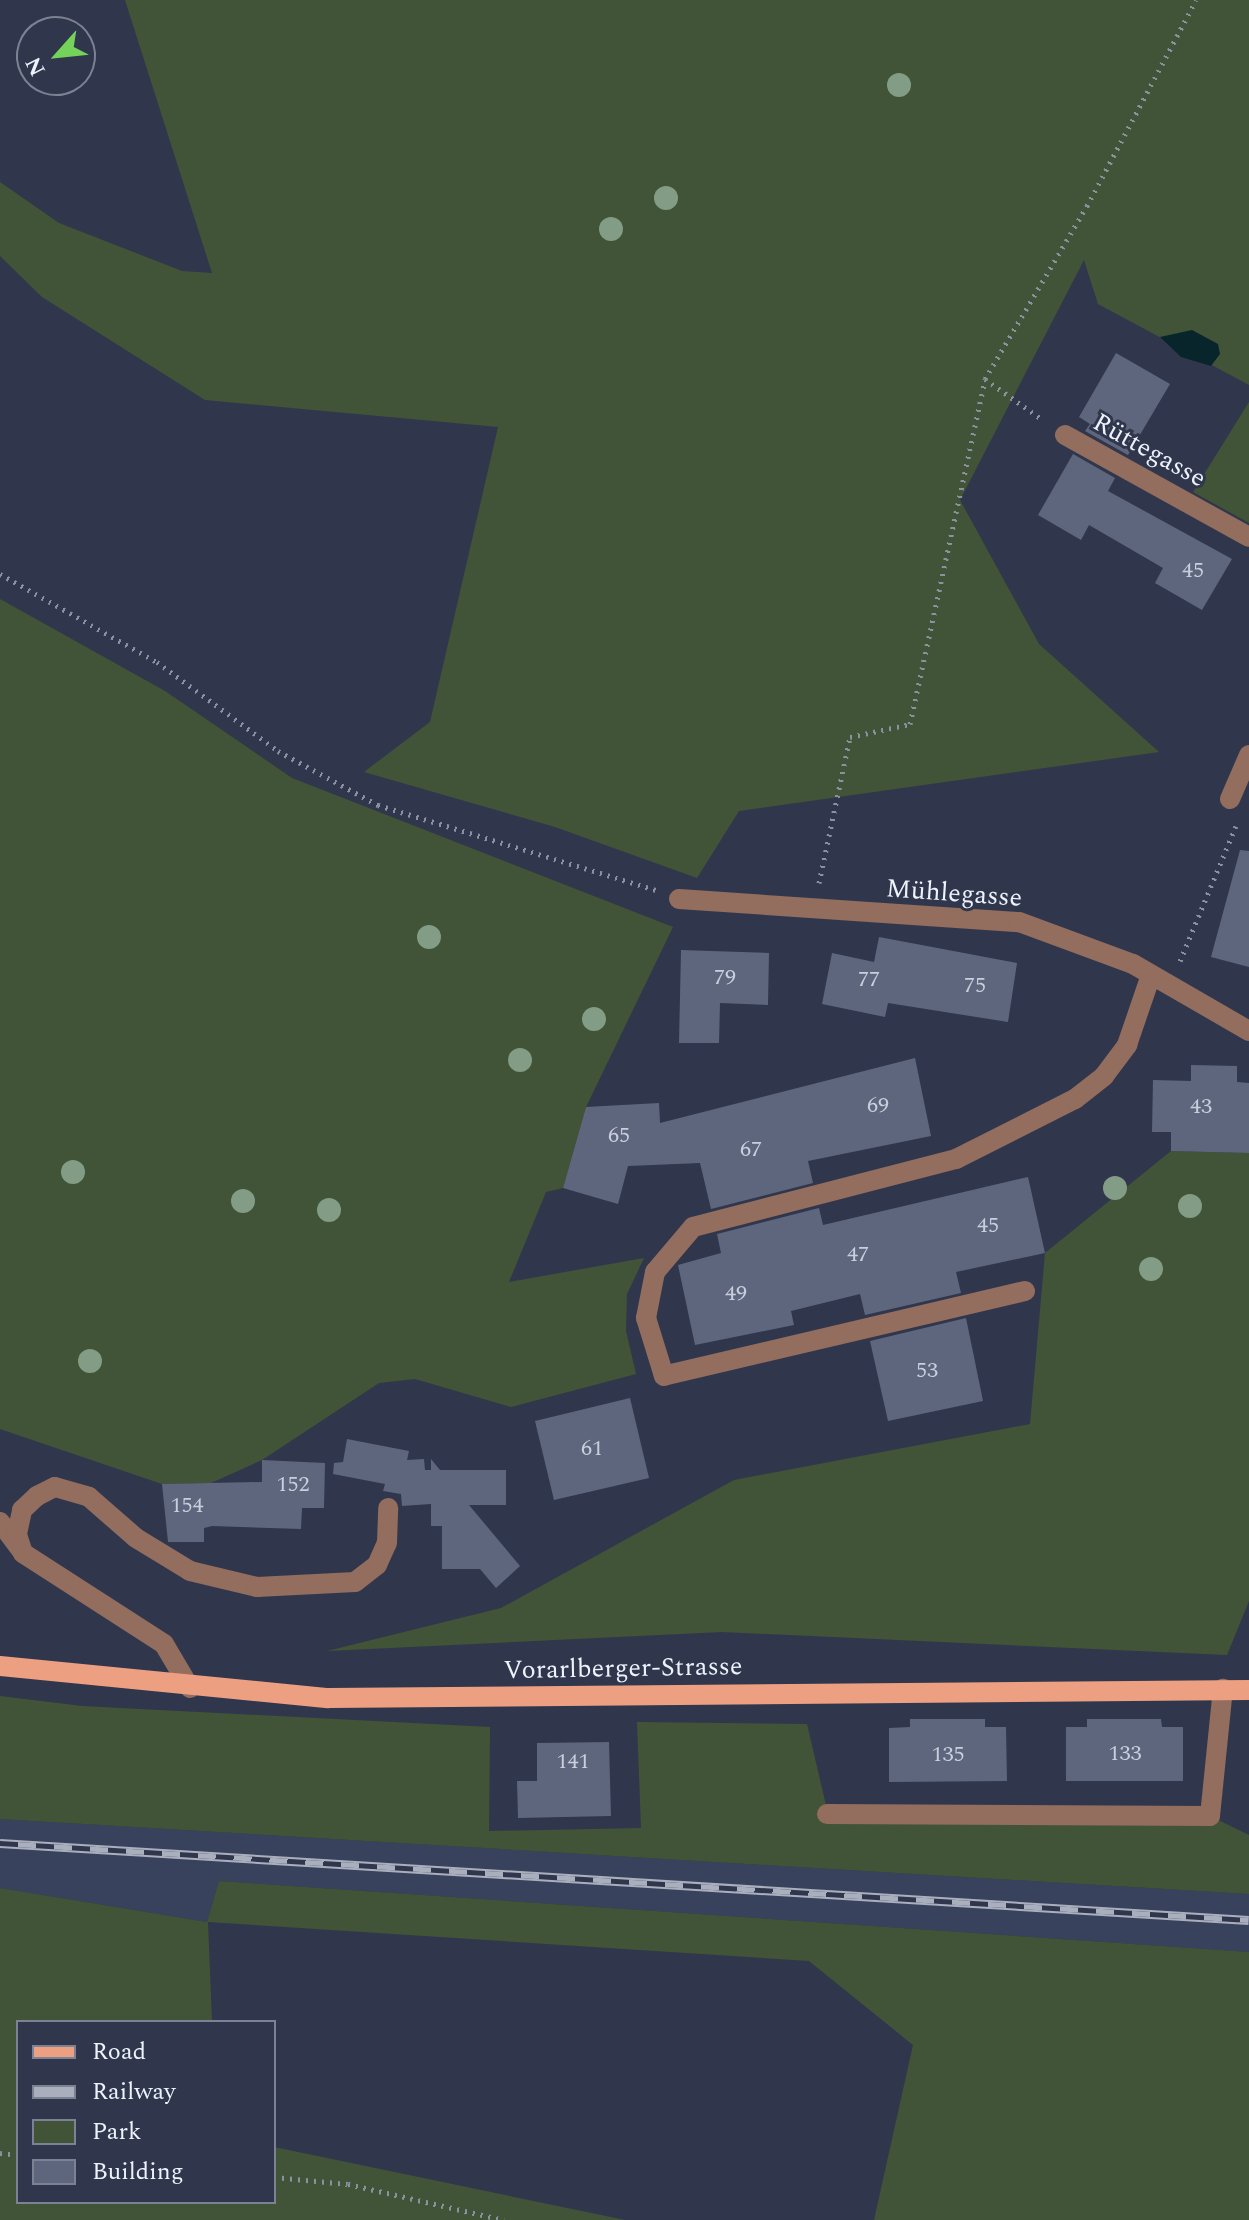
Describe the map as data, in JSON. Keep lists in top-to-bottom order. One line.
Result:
{"streets":{"main road":["Vorarlberger-Strasse"],"street":["Rüttegasse","Mühlegasse"]},"house_numbers":["45","79","77","75","69","43","65","67","45","47","49","53","61","152","154","133","135","141"],"legend":["Road","Railway","Park","Building"],"north":"bottom left"}
